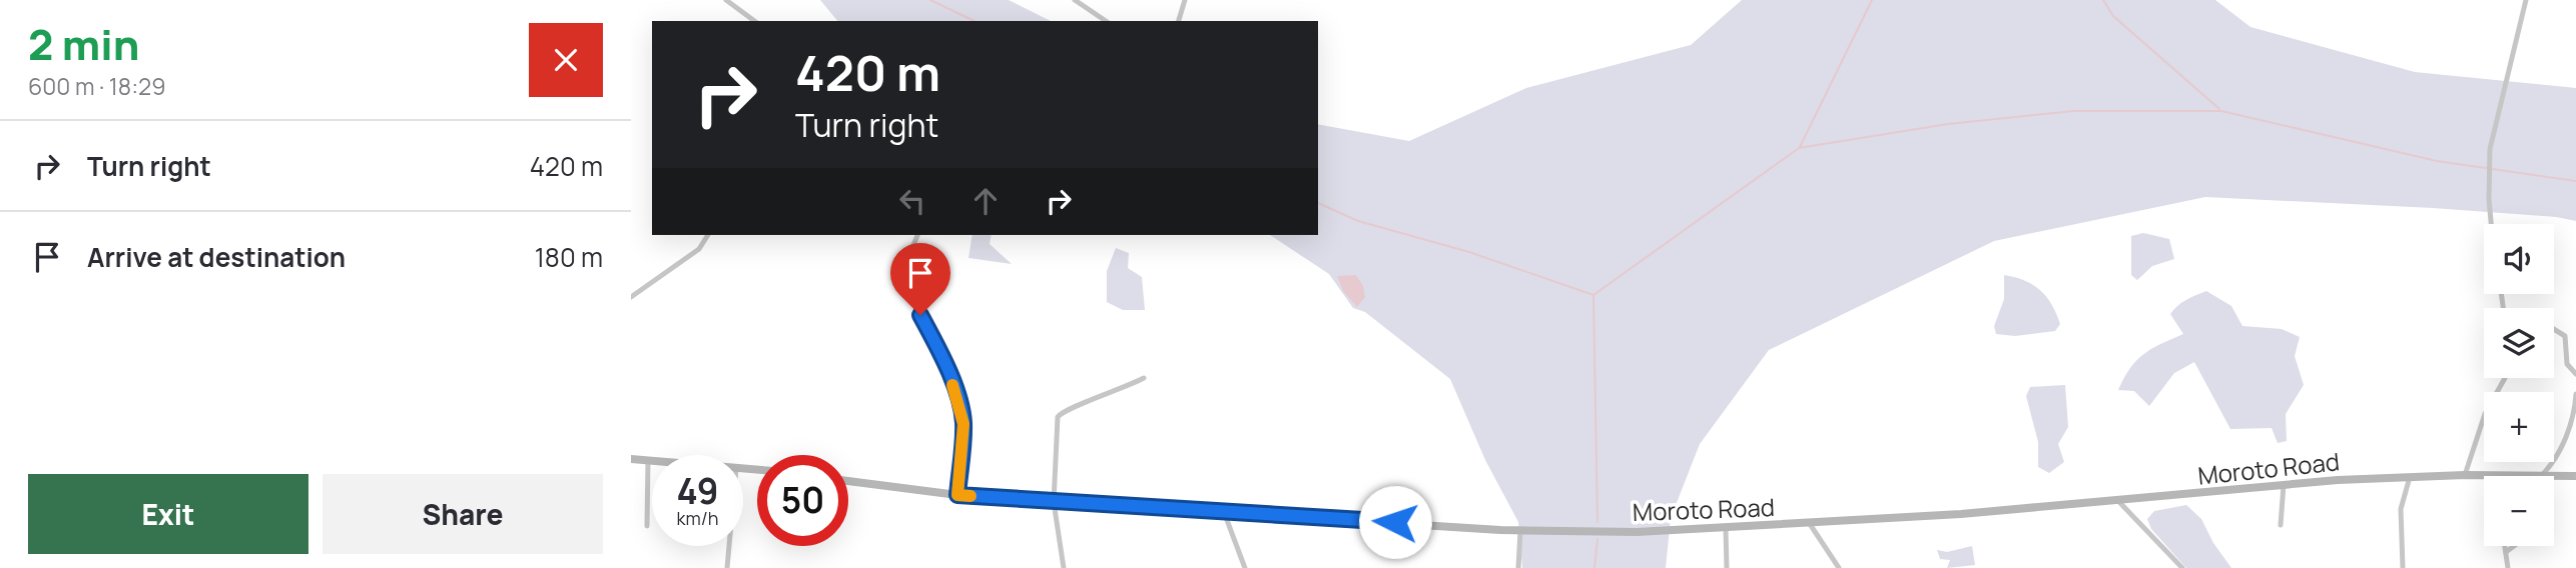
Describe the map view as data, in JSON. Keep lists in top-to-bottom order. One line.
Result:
{"streets":{"main road":["Moroto Road"]},"page":{"heading":["2 min","600 m · 18:29"],"turn":["420 m","Turn right"],"list":[{"name":"Turn right","value":"420 m"},{"name":"Arrive at destination","value":"180 m"}],"map_buttons":["+","−"],"speed":"49 km/h","limit":"50","buttons":["Exit","Share"]}}
